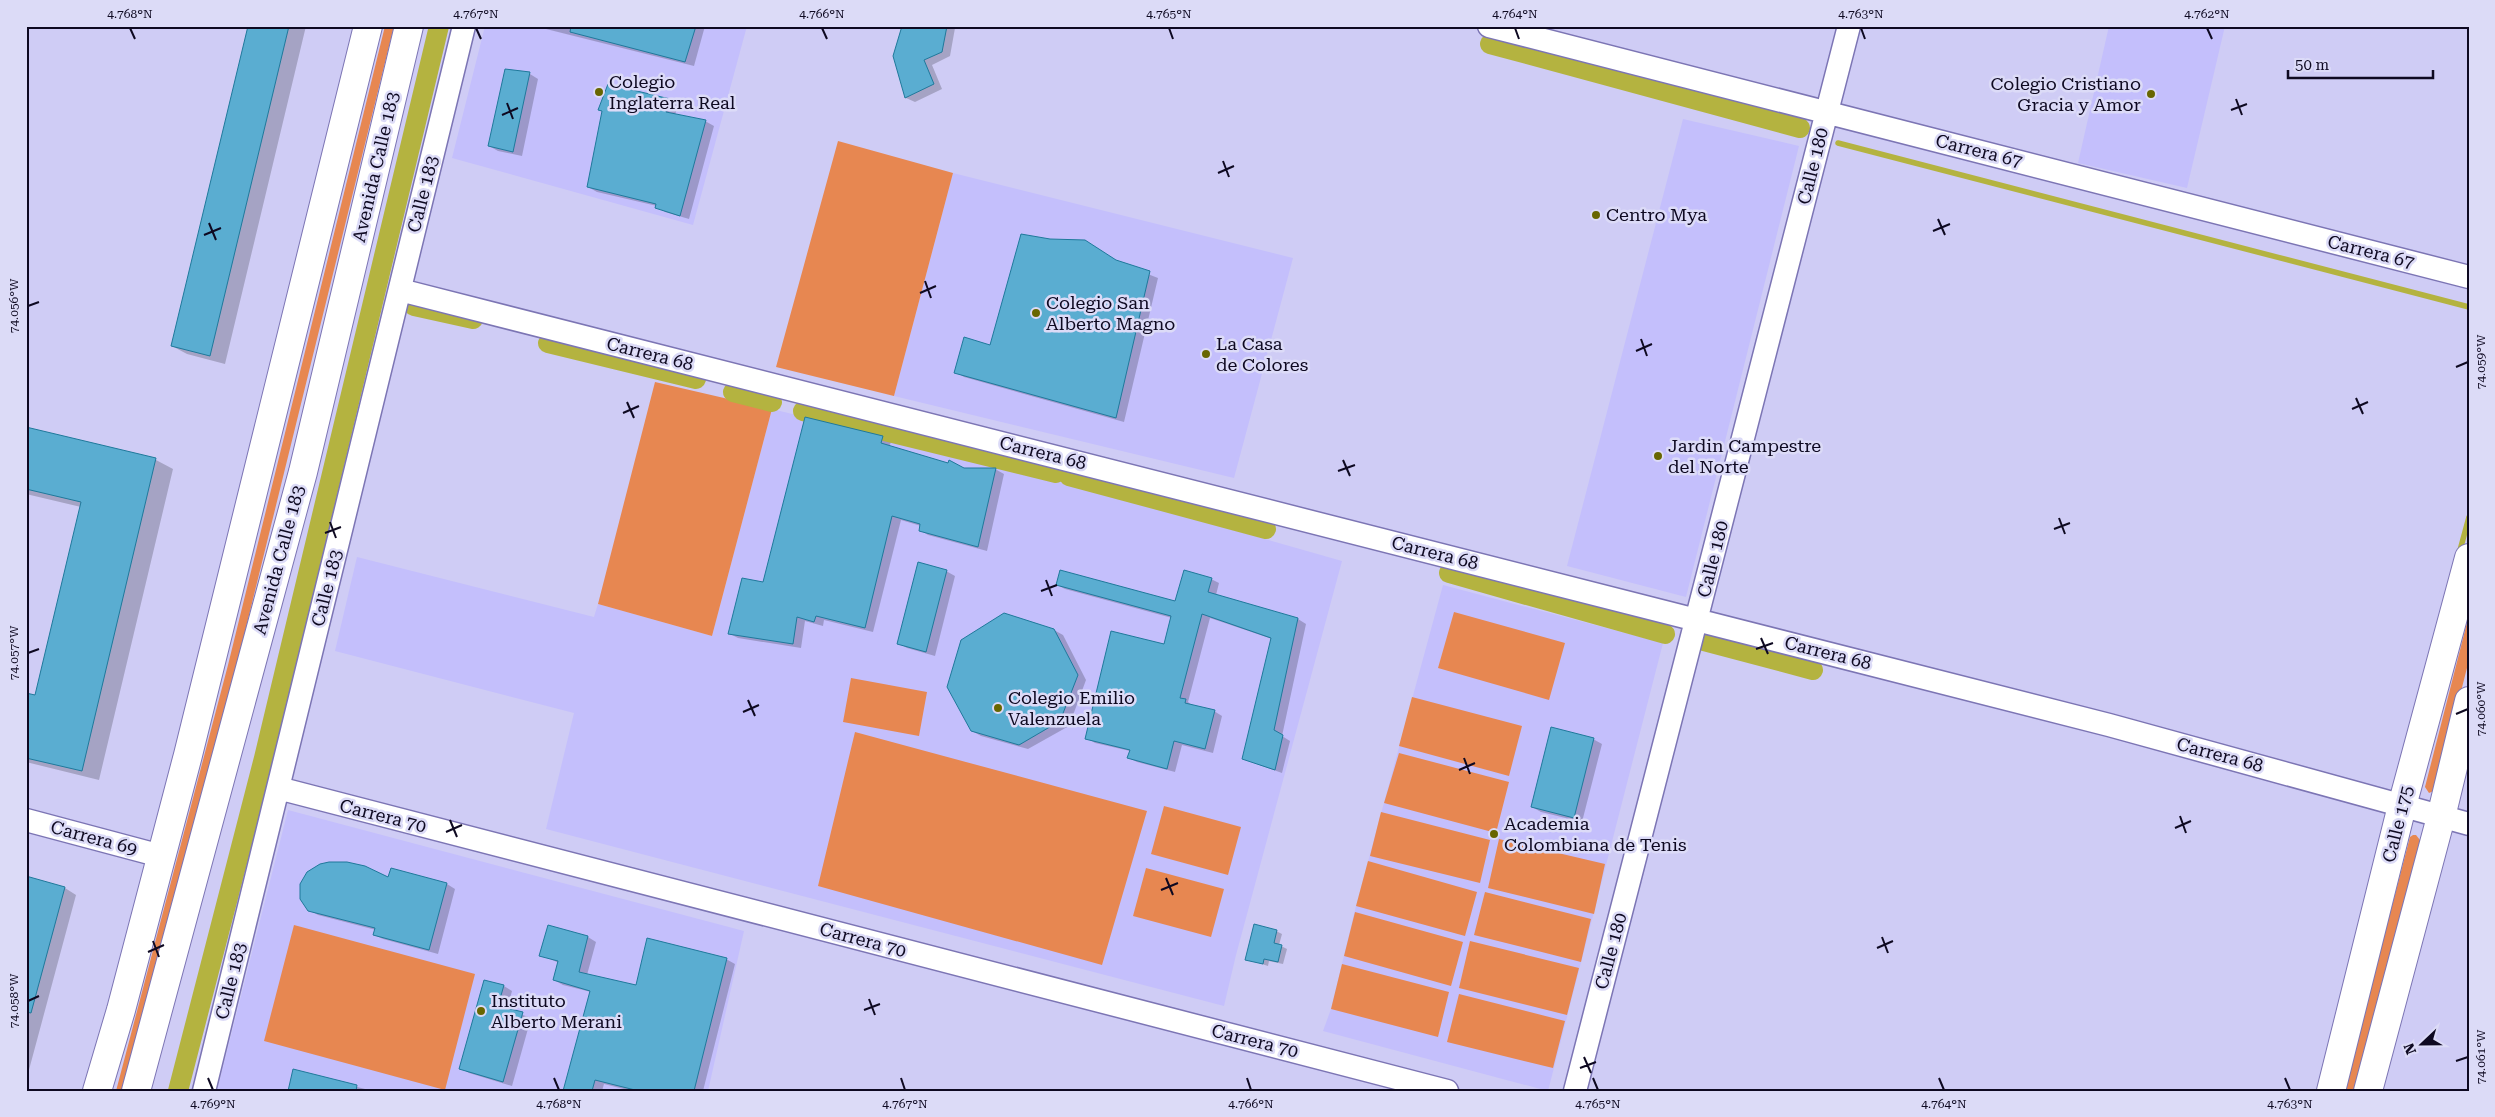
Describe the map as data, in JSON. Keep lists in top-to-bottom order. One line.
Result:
{"streets":{"main road":["Avenida Calle 183","Calle 175"],"street":["Carrera 67","Calle 180","Calle 183","Carrera 68","Carrera 70","Carrera 69"]},"crossings":[["Carrera 67","Calle 180"],["Calle 180","Carrera 68"],["Calle 183","Carrera 68"],["Calle 183","Carrera 70"],["Carrera 68","Calle 175"]],"places":["Colegio Inglaterra Real","Colegio Cristiano Gracia y Amor","Centro Mya","Colegio San Alberto Magno","La Casa de Colores","Jardin Campestre del Norte","Colegio Emilio Valenzuela","Academia Colombiana de Tenis","Instituto Alberto Merani"],"scale_bar":"50 m","north":"left","coordinates":["4.768°N","4.767°N","4.766°N","4.765°N","4.764°N","4.763°N","4.762°N","74.056°W","74.059°W","74.057°W","74.060°W","74.058°W","74.061°W","4.769°N"]}
